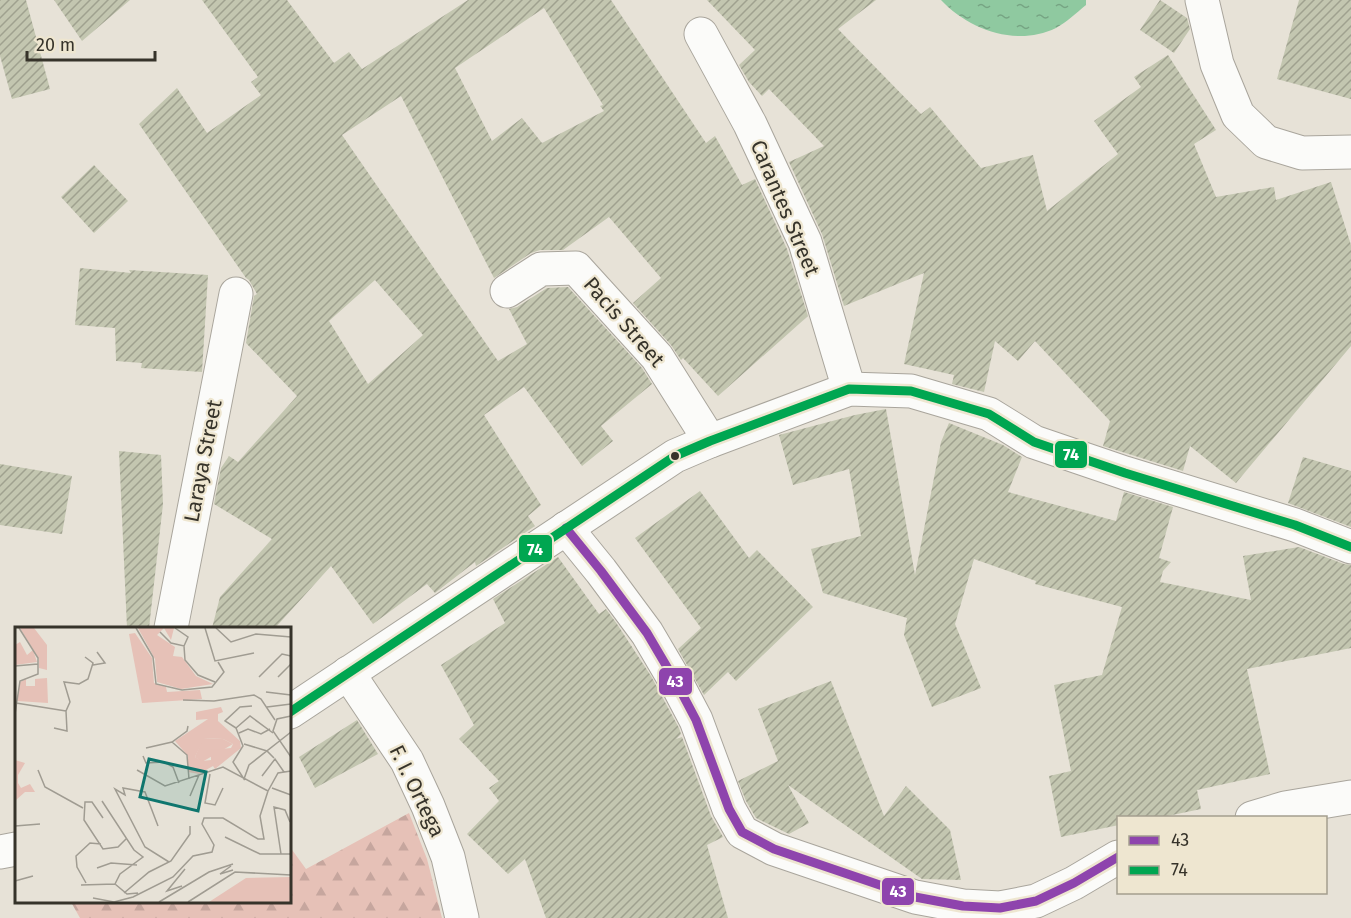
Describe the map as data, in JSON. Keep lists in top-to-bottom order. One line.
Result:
{"streets":{"street":["Carantes Street","Pacis Street","Laraya Street","F. I. Ortega"]},"lines":["transit line 74","transit line 43"],"legend":["43","74"],"scale_bar":"20 m"}
